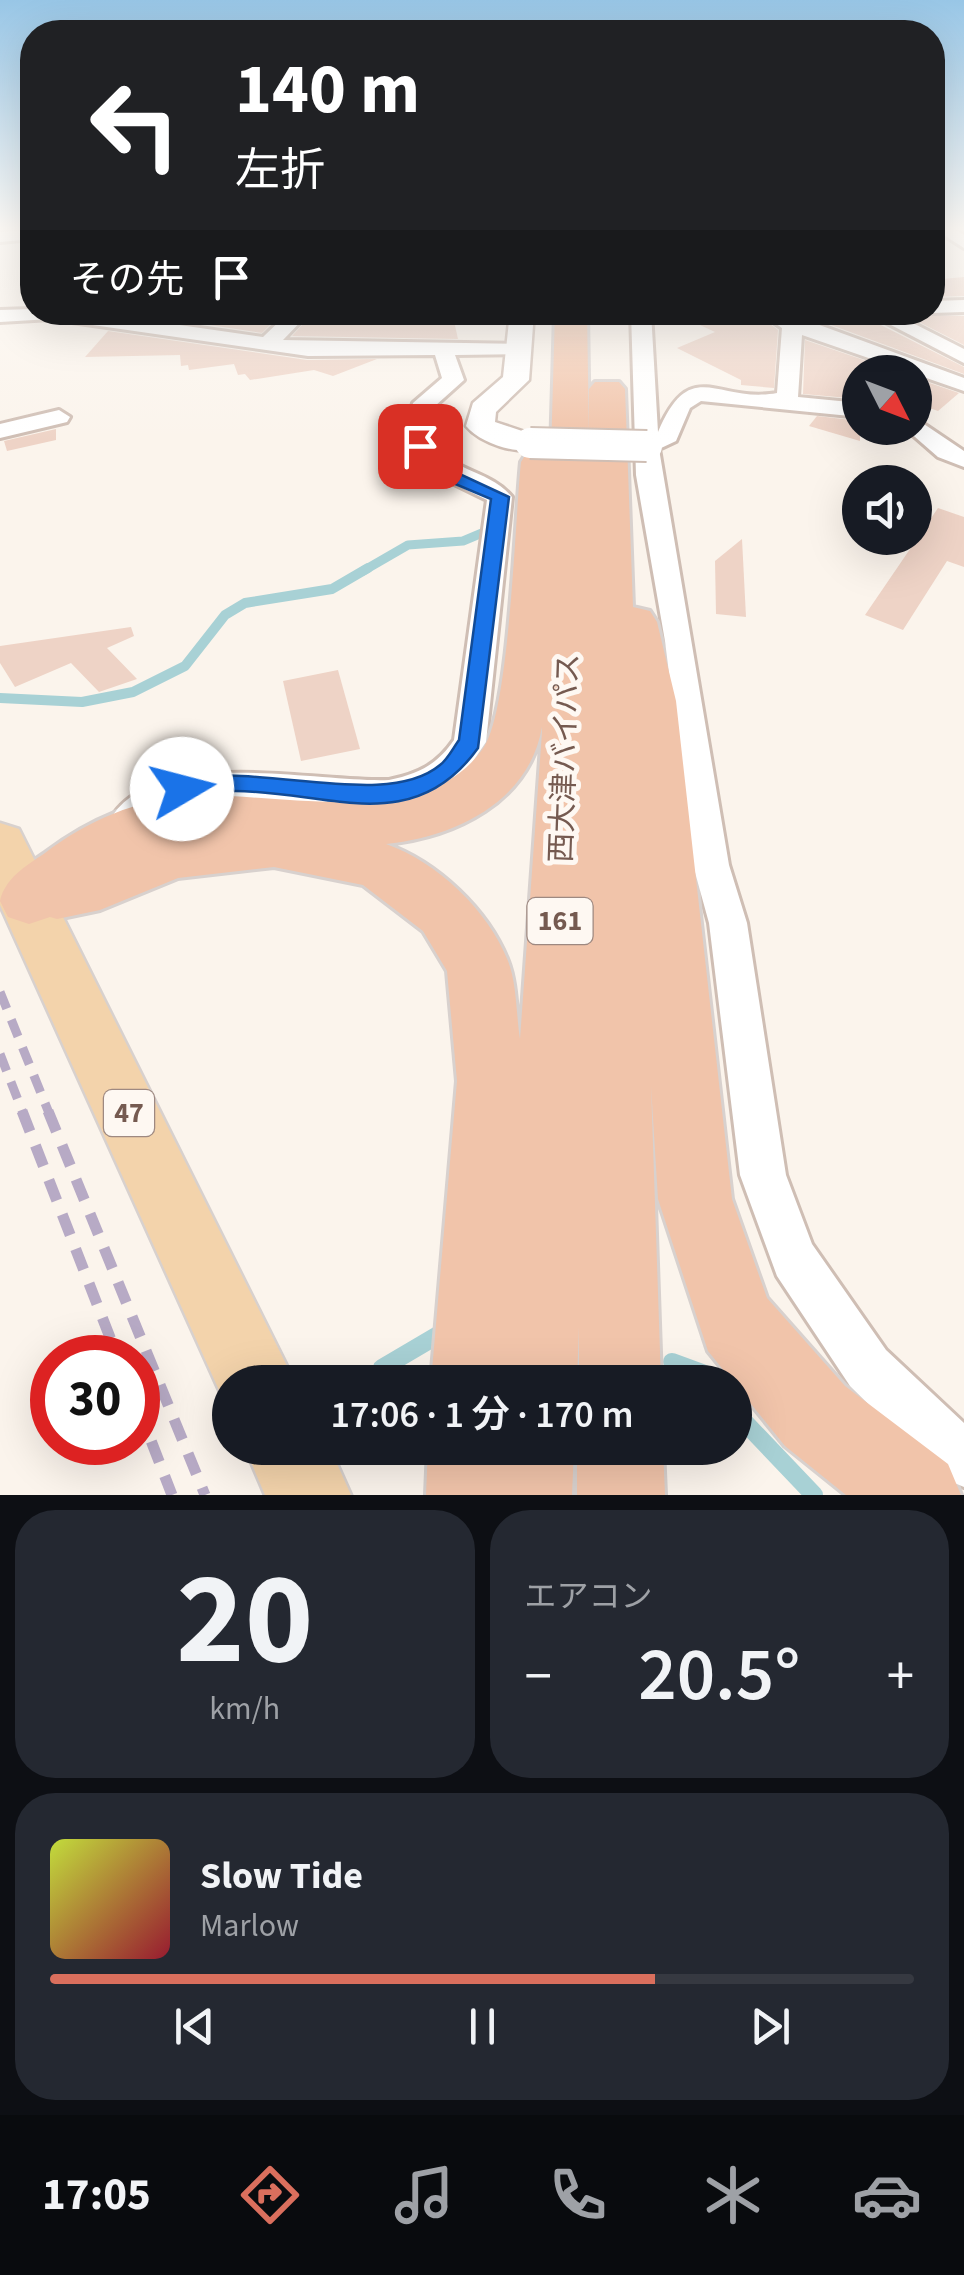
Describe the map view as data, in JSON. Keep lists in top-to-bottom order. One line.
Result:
{"streets":{"highway":["西大津バイパス","161"],"main road":["47"]},"north":"bottom right","page":{"turn":["140 m","左折"],"then":"その先","limit":"30","trip":"17:06 · 1 分 · 170 m","tile":[["20","km/h"],"エアコン"],"heat":["−","20.5°","+"],"song":["Slow Tide","Marlow"],"tabs":"17:05"}}
